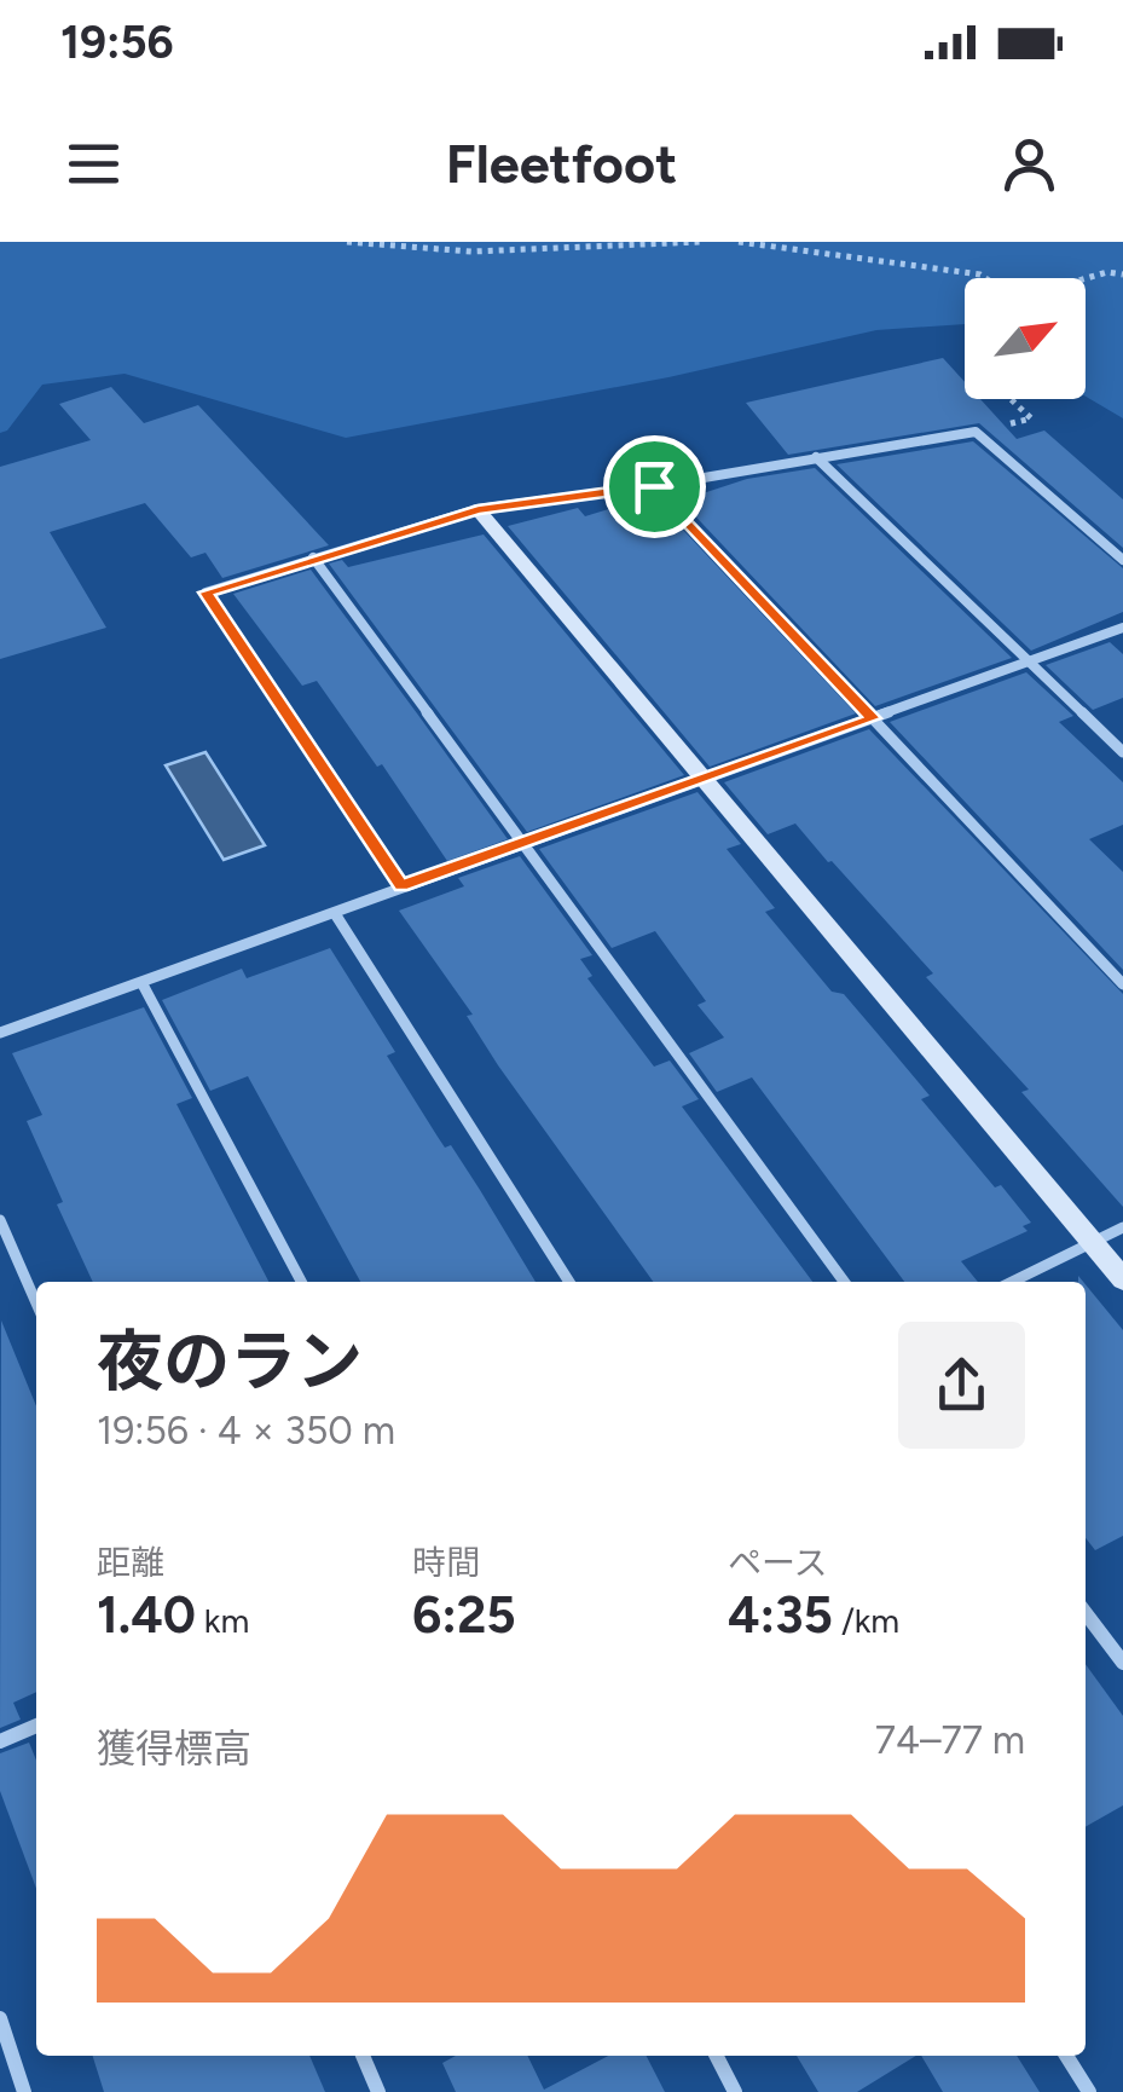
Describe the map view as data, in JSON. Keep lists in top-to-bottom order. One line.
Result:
{"north":"top right","page":{"status":"19:56","header":"Fleetfoot","heading":["夜のラン","19:56 · 4 × 350 m"],"stats":[["距離","1.40 km"],["時間","6:25"],["ペース","4:35 /km"]],"chart":["獲得標高","74–77 m"]}}
